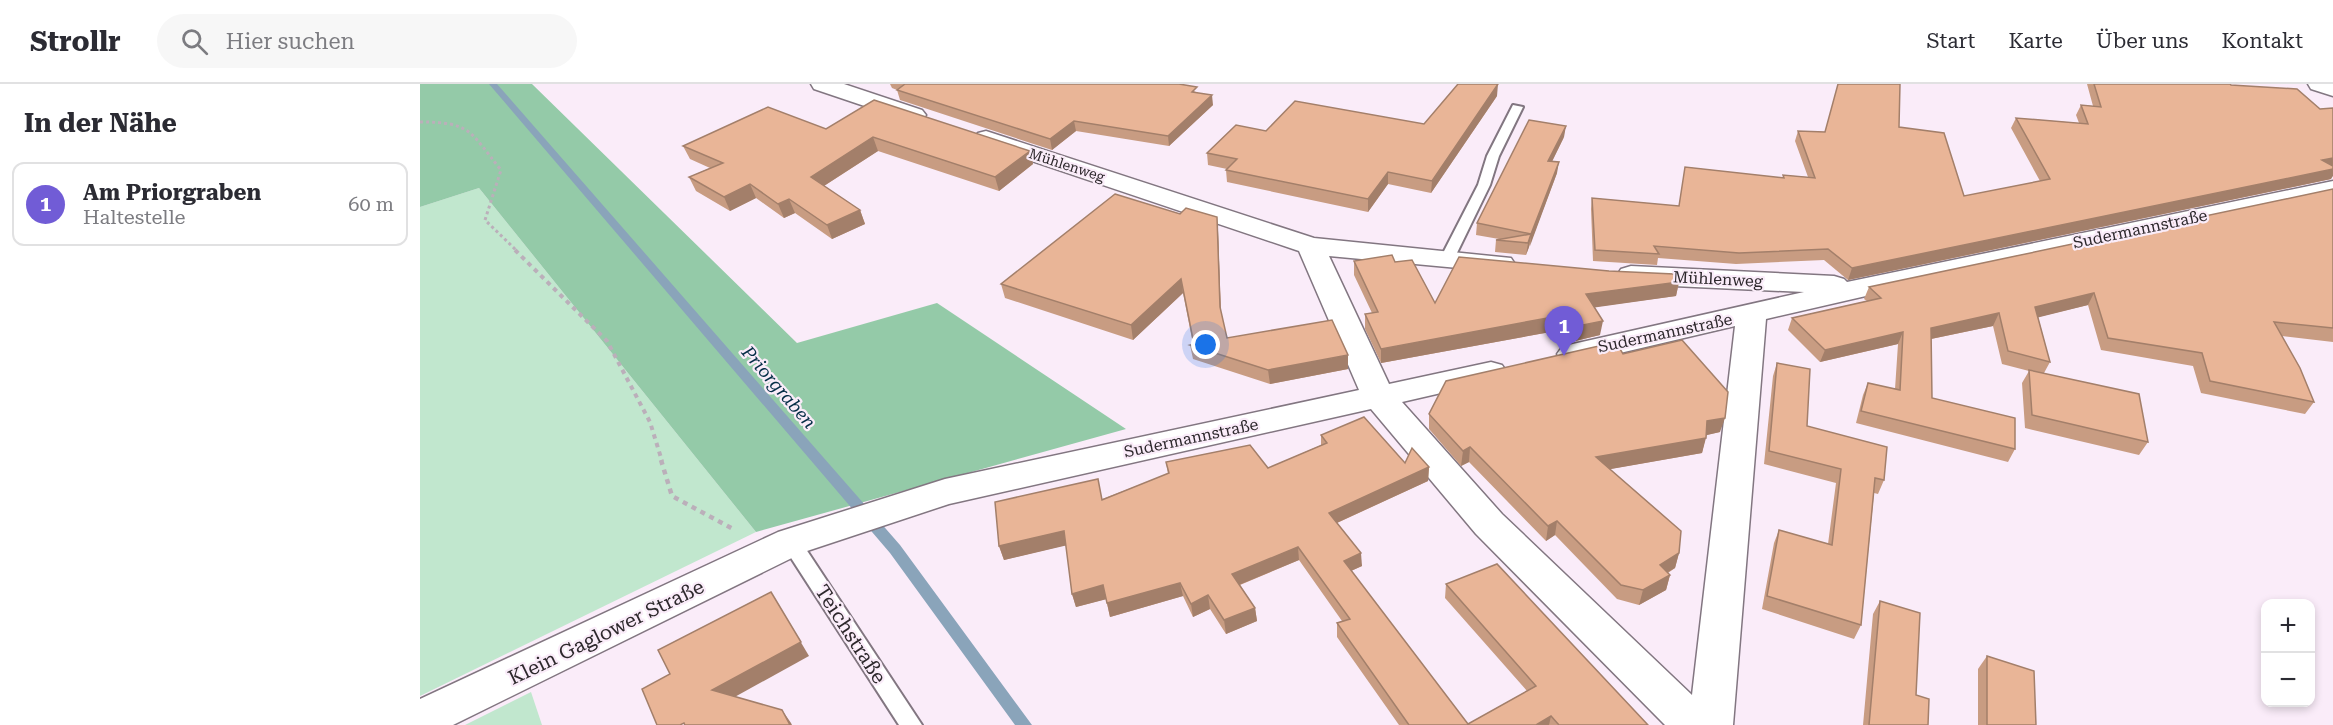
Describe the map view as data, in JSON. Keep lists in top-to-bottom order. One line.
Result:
{"streets":{"street":["Mühlenweg","Sudermannstraße","Klein Gaglower Straße"],"lane":["Teichstraße"]},"crossings":[["Mühlenweg","Sudermannstraße"],["Sudermannstraße","Klein Gaglower Straße"],["Sudermannstraße","Teichstraße"],["Klein Gaglower Straße","Teichstraße"]],"water":["Priorgraben"],"page":{"header":"Strollr","search":"Hier suchen","nav":["Start","Karte","Über uns","Kontakt"],"heading":"In der Nähe","list":[{"mark":"1","name":"Am Priorgraben","note":"Haltestelle","value":"60 m"}],"pins":"1","map_buttons":["+","−"]}}
